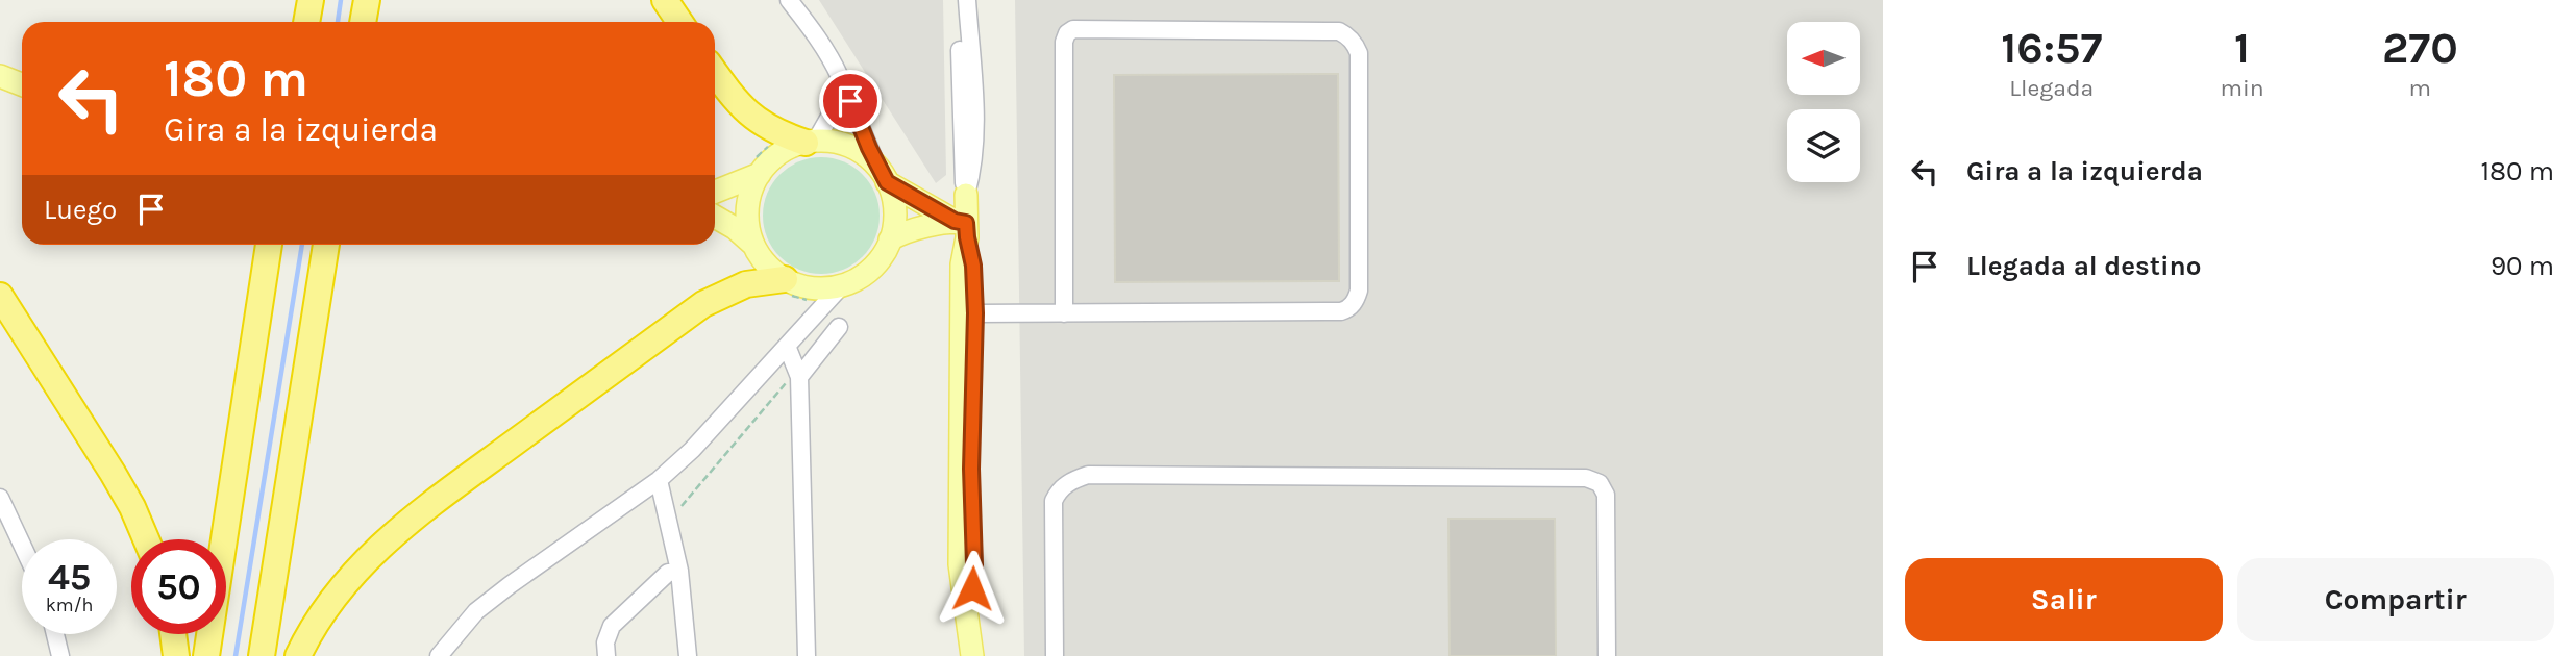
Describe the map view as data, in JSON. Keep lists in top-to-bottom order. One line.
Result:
{"north":"left","page":{"eta":["16:57","Llegada","1","min","270","m"],"turn":["180 m","Gira a la izquierda"],"list":[{"name":"Gira a la izquierda","value":"180 m"},{"name":"Llegada al destino","value":"90 m"}],"then":"Luego","speed":"45 km/h","limit":"50","buttons":["Salir","Compartir"]}}
